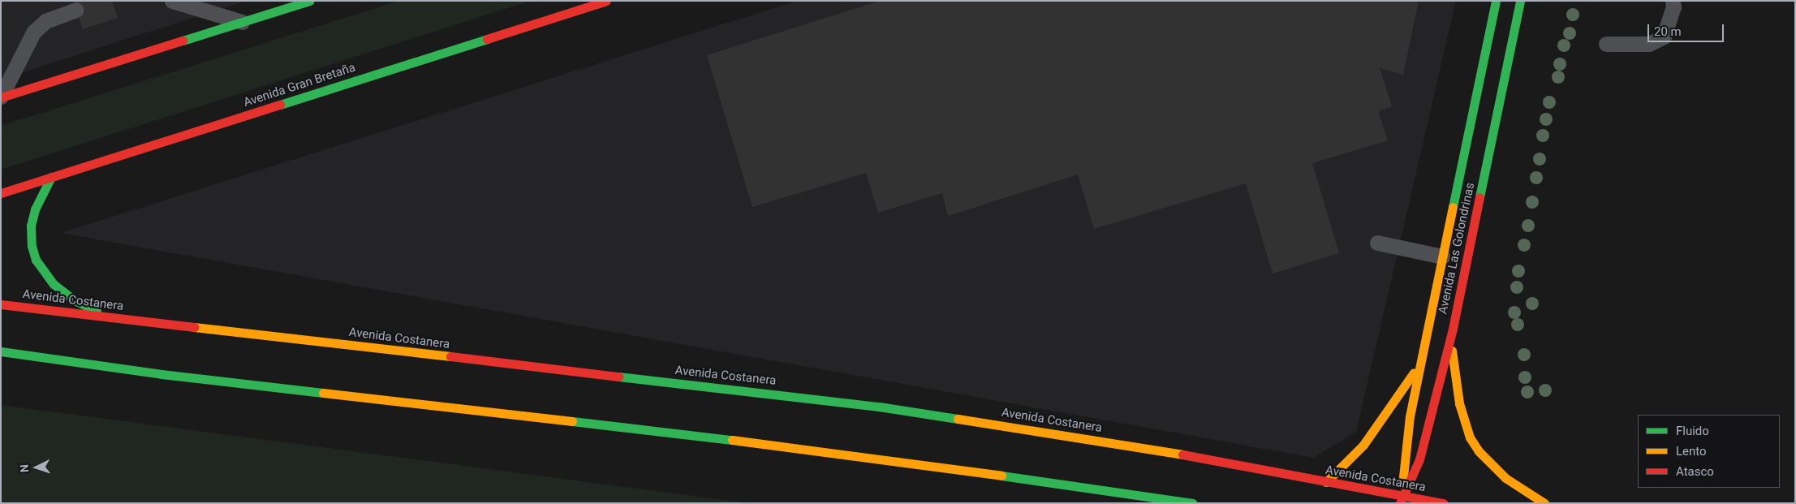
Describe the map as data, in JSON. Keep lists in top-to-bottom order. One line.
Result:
{"streets":{"main road":["Avenida Gran Bretaña","Avenida Las Golondrinas","Avenida Costanera"]},"crossings":[["Avenida Las Golondrinas","Avenida Costanera"]],"legend":["Fluido","Lento","Atasco"],"scale_bar":"20 m","north":"left"}
